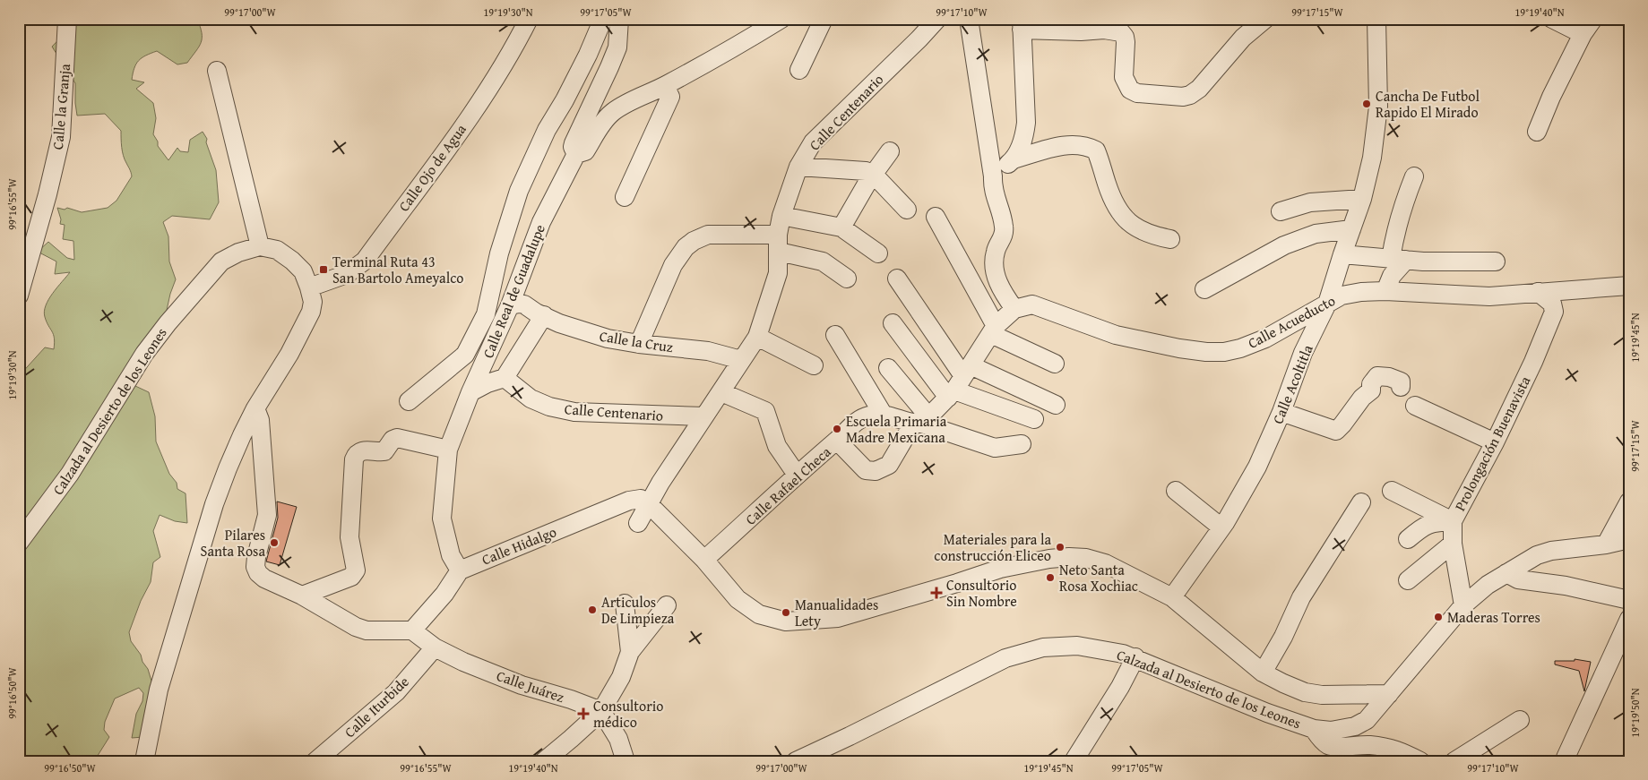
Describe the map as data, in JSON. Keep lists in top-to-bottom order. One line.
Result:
{"streets":{"street":["Calle la Granja","Calle Centenario","Calle Ojo de Agua","Calle Real de Guadalupe","Calle Acueducto","Calle la Cruz","Calle Acoltitla","Calzada al Desierto de los Leones","Prolongación Buenavista","Calle Rafael Checa","Calle Hidalgo","Calle Juárez","Calle Iturbide"]},"crossings":[["Calle Centenario","Calle la Cruz"],["Calle Centenario","Calle Hidalgo"],["Calle Real de Guadalupe","Calle la Cruz"],["Calle Real de Guadalupe","Calle Hidalgo"],["Calle Acueducto","Calle Acoltitla"],["Calle Acueducto","Prolongación Buenavista"],["Calzada al Desierto de los Leones","Prolongación Buenavista"],["Calle Juárez","Calle Iturbide"]],"places":{"other":["Cancha De Futbol Rapido El Mirado","Escuela Primaria Madre Mexicana","Pilares Santa Rosa","Materiales para la construcción Eliceo","Neto Santa Rosa Xochiac","Articulos De Limpieza","Manualidades Lety","Maderas Torres"],"transit":["Terminal Ruta 43 San Bartolo Ameyalco"],"health":["Consultorio Sin Nombre","Consultorio médico"]},"coordinates":["99°17'00\"W","19°19'30\"N","99°17'05\"W","99°17'10\"W","99°17'15\"W","19°19'40\"N","99°16'55\"W","19°19'45\"N","99°16'50\"W","19°19'50\"N"]}
